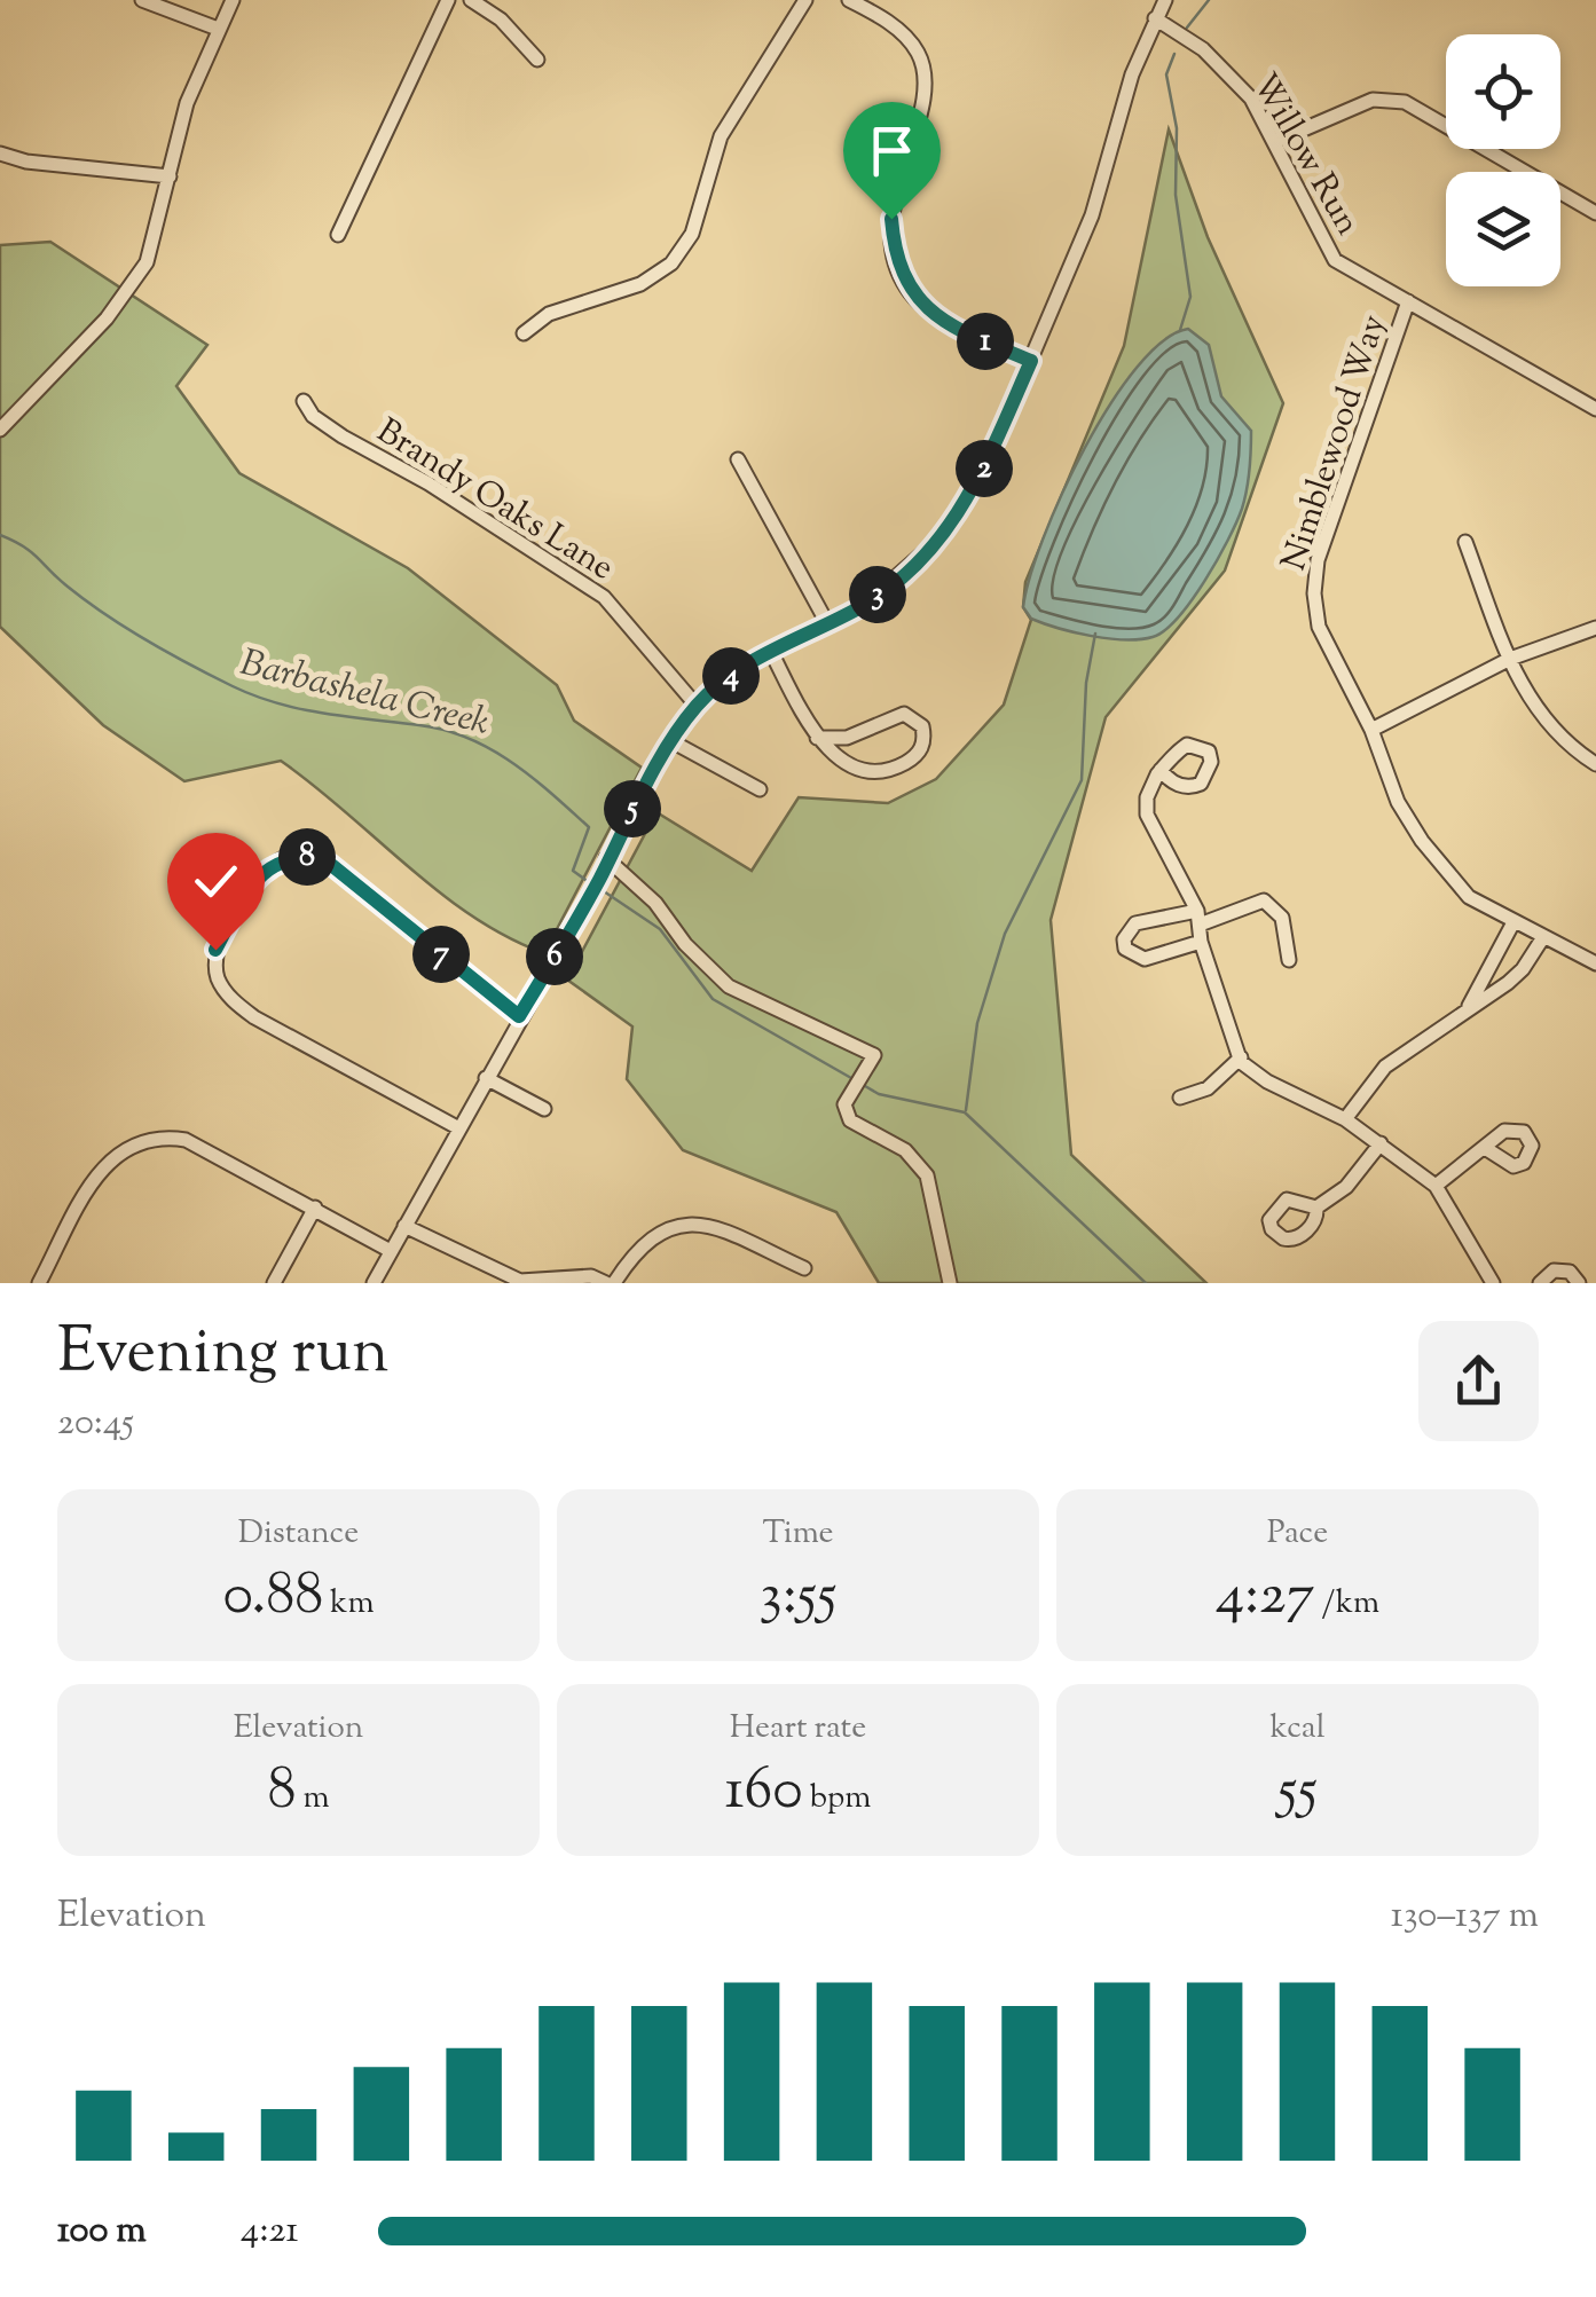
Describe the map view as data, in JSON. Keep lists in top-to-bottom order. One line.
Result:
{"streets":{"street":["Willow Run","Nimblewood Way","Brandy Oaks Lane"]},"crossings":[["Willow Run","Nimblewood Way"]],"water":["Barbashela Creek"],"page":{"pins":["1","2","3","4","5","8","7","6"],"heading":["Evening run","20:45"],"stats":[["Distance","0.88 km"],["Time","3:55"],["Pace","4:27 /km"],["Elevation","8 m"],["Heart rate","160 bpm"],["kcal","55"]],"chart":["Elevation","130–137 m"],"list":[{"name":"100 m","note":"4:21"}]}}
